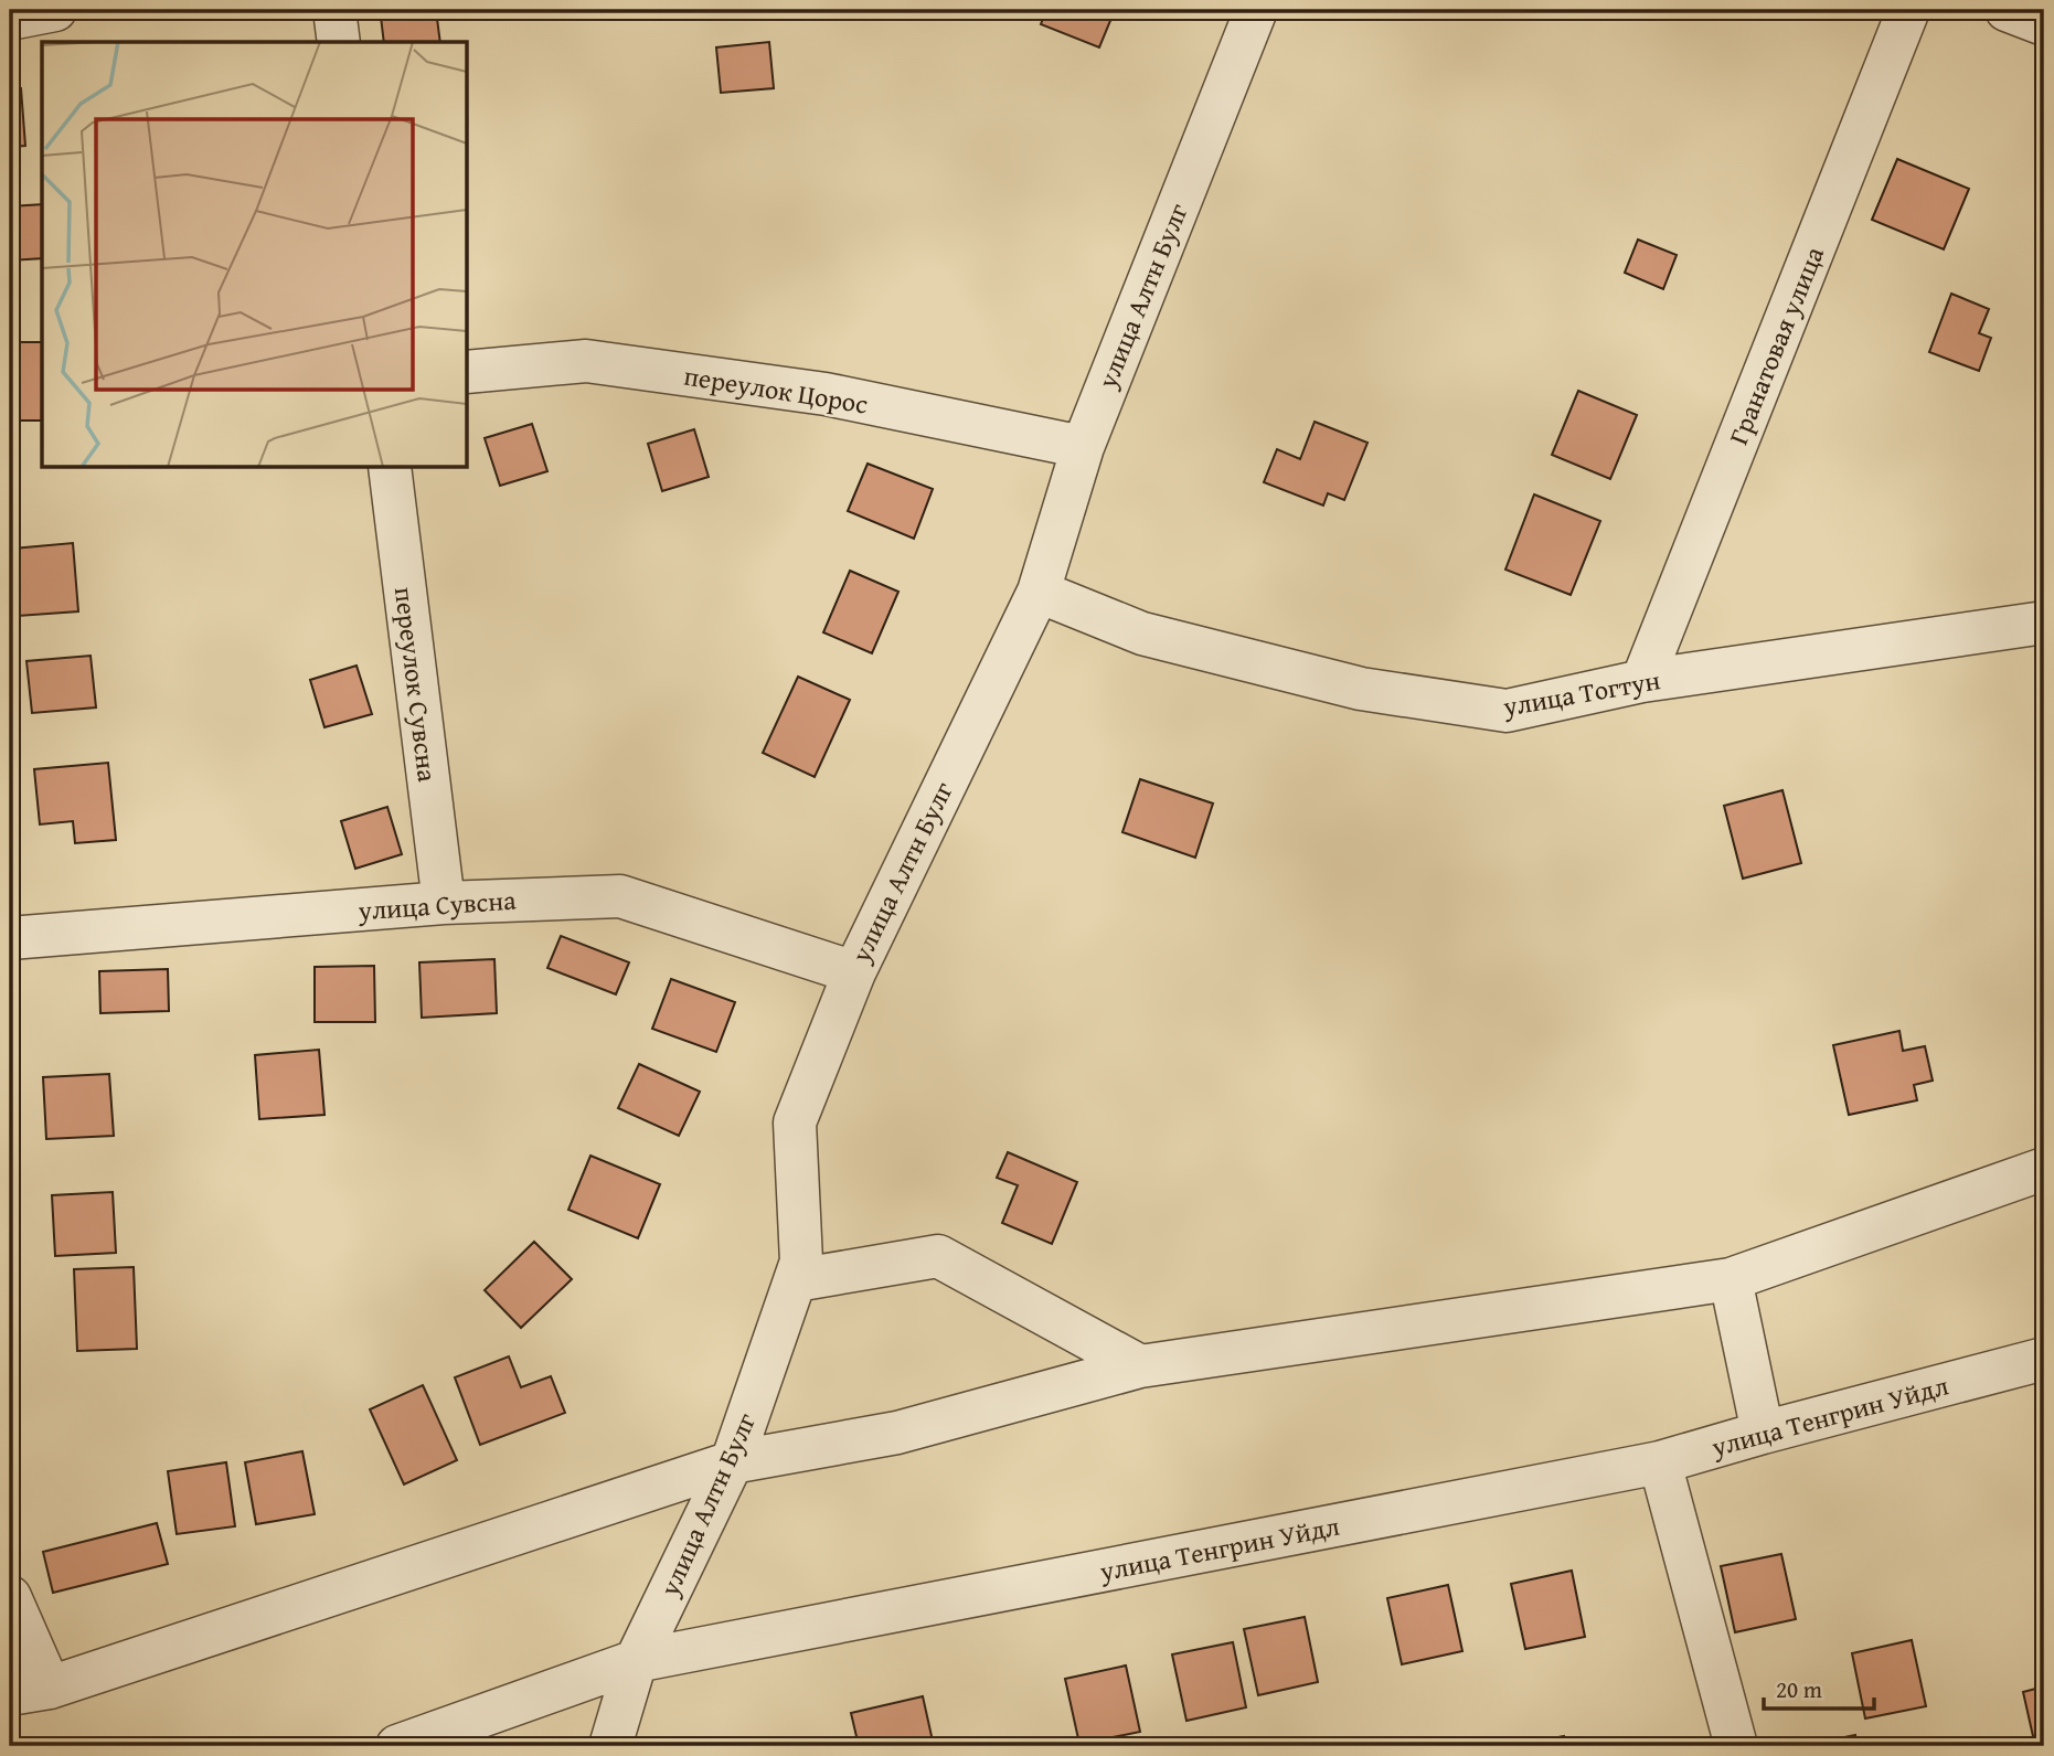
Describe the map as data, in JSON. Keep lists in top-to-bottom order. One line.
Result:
{"streets":{"street":["улица Алтн Булг","Гранатовая улица","переулок Цорос","переулок Сувсна","улица Тогтун","улица Сувсна","улица Тенгрин Уйдл"]},"crossings":[["улица Алтн Булг","переулок Цорос"],["улица Алтн Булг","улица Тогтун"],["улица Алтн Булг","улица Сувсна"],["улица Алтн Булг","улица Тенгрин Уйдл"],["Гранатовая улица","улица Тогтун"],["переулок Сувсна","улица Сувсна"]],"scale_bar":"20 m"}
